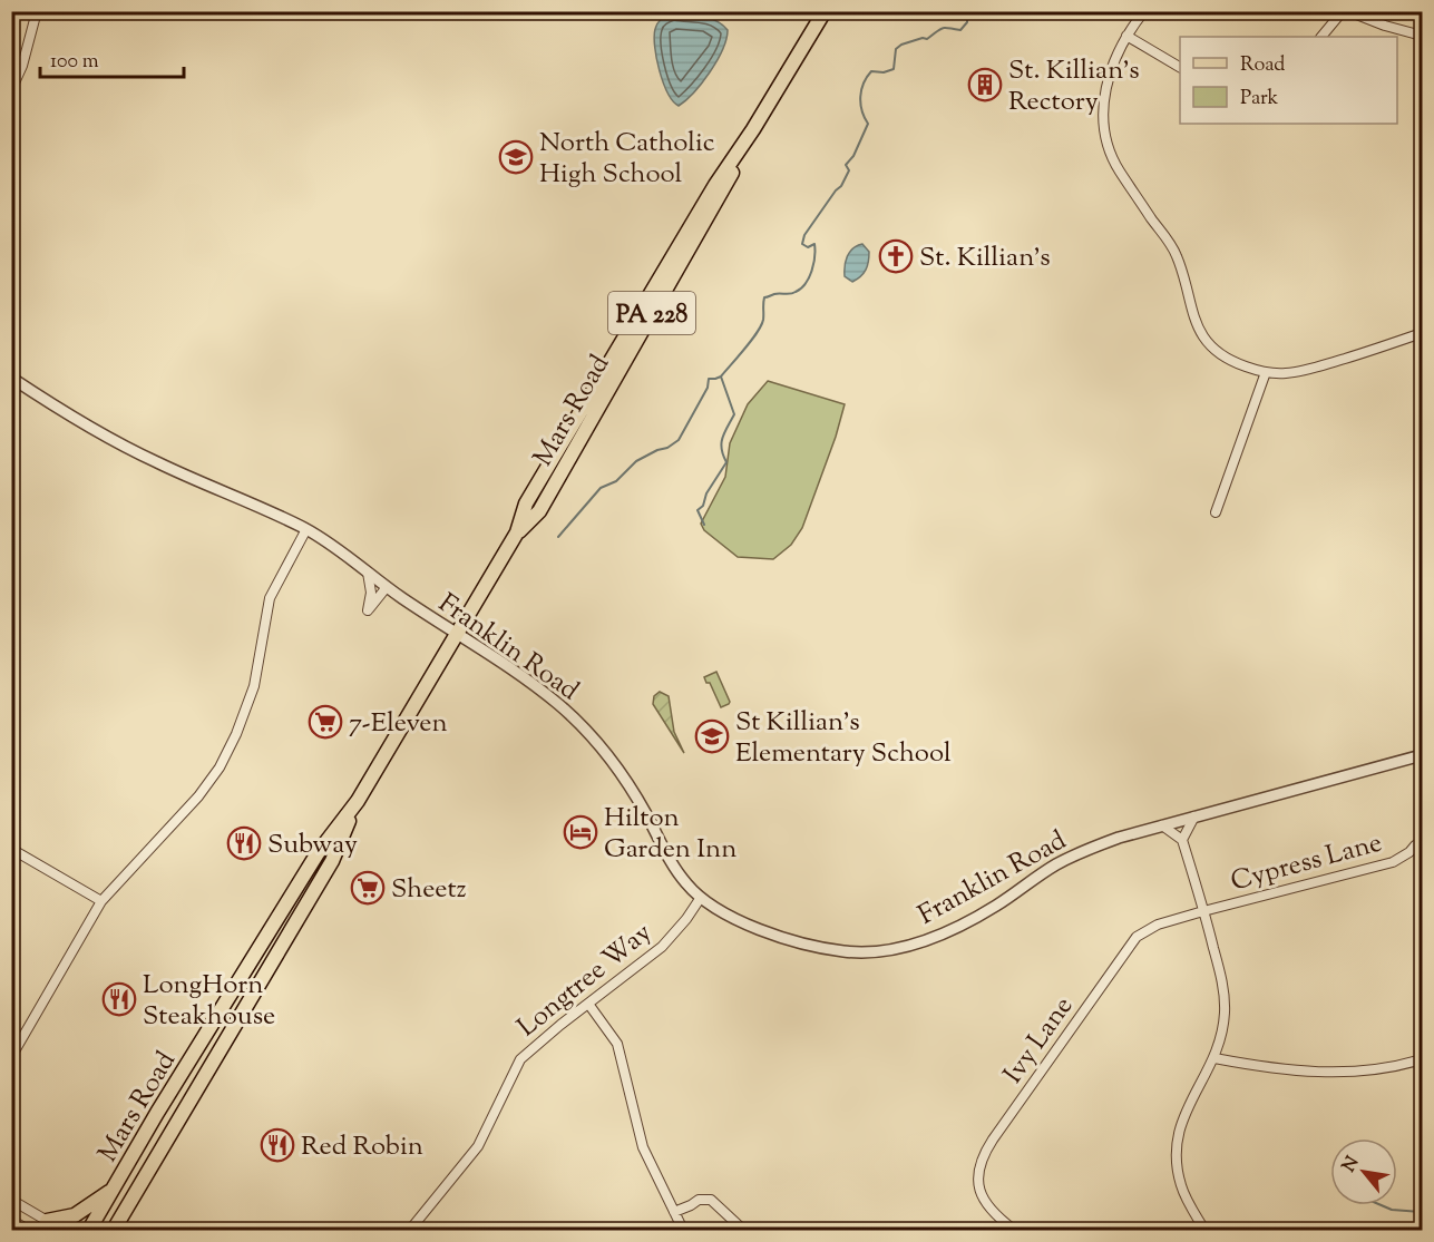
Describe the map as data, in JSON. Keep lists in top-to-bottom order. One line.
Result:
{"streets":{"main road":["PA 228","Mars Road"],"street":["Franklin Road","Cypress Lane","Longtree Way","Ivy Lane"]},"crossings":[["Mars Road","Franklin Road"],["Franklin Road","Longtree Way"],["Cypress Lane","Ivy Lane"]],"places":{"building":["St. Killian's Rectory"],"school or university":["North Catholic High School","St Killian's Elementary School"],"church":["St. Killian's"],"supermarket":["7-Eleven","Sheetz"],"hotel":["Hilton Garden Inn"],"restaurant":["Subway","LongHorn Steakhouse","Red Robin"]},"legend":["Road","Park"],"scale_bar":"100 m","north":"top left"}
